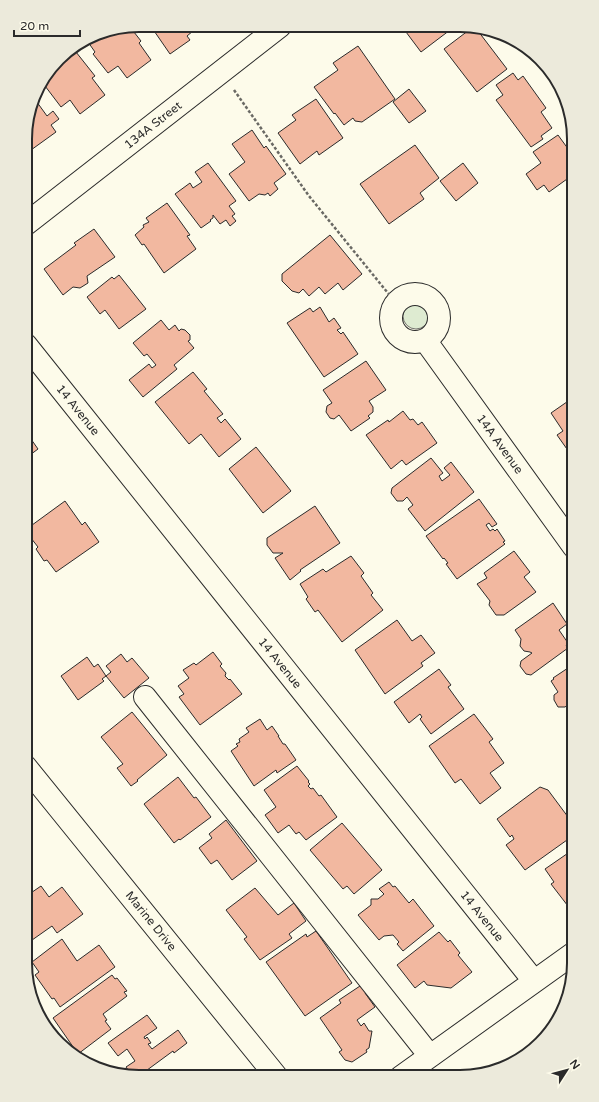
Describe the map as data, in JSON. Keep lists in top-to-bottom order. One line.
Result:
{"streets":{"street":["134A Street","14 Avenue","14A Avenue","Marine Drive"]},"scale_bar":"20 m","north":"top right"}
